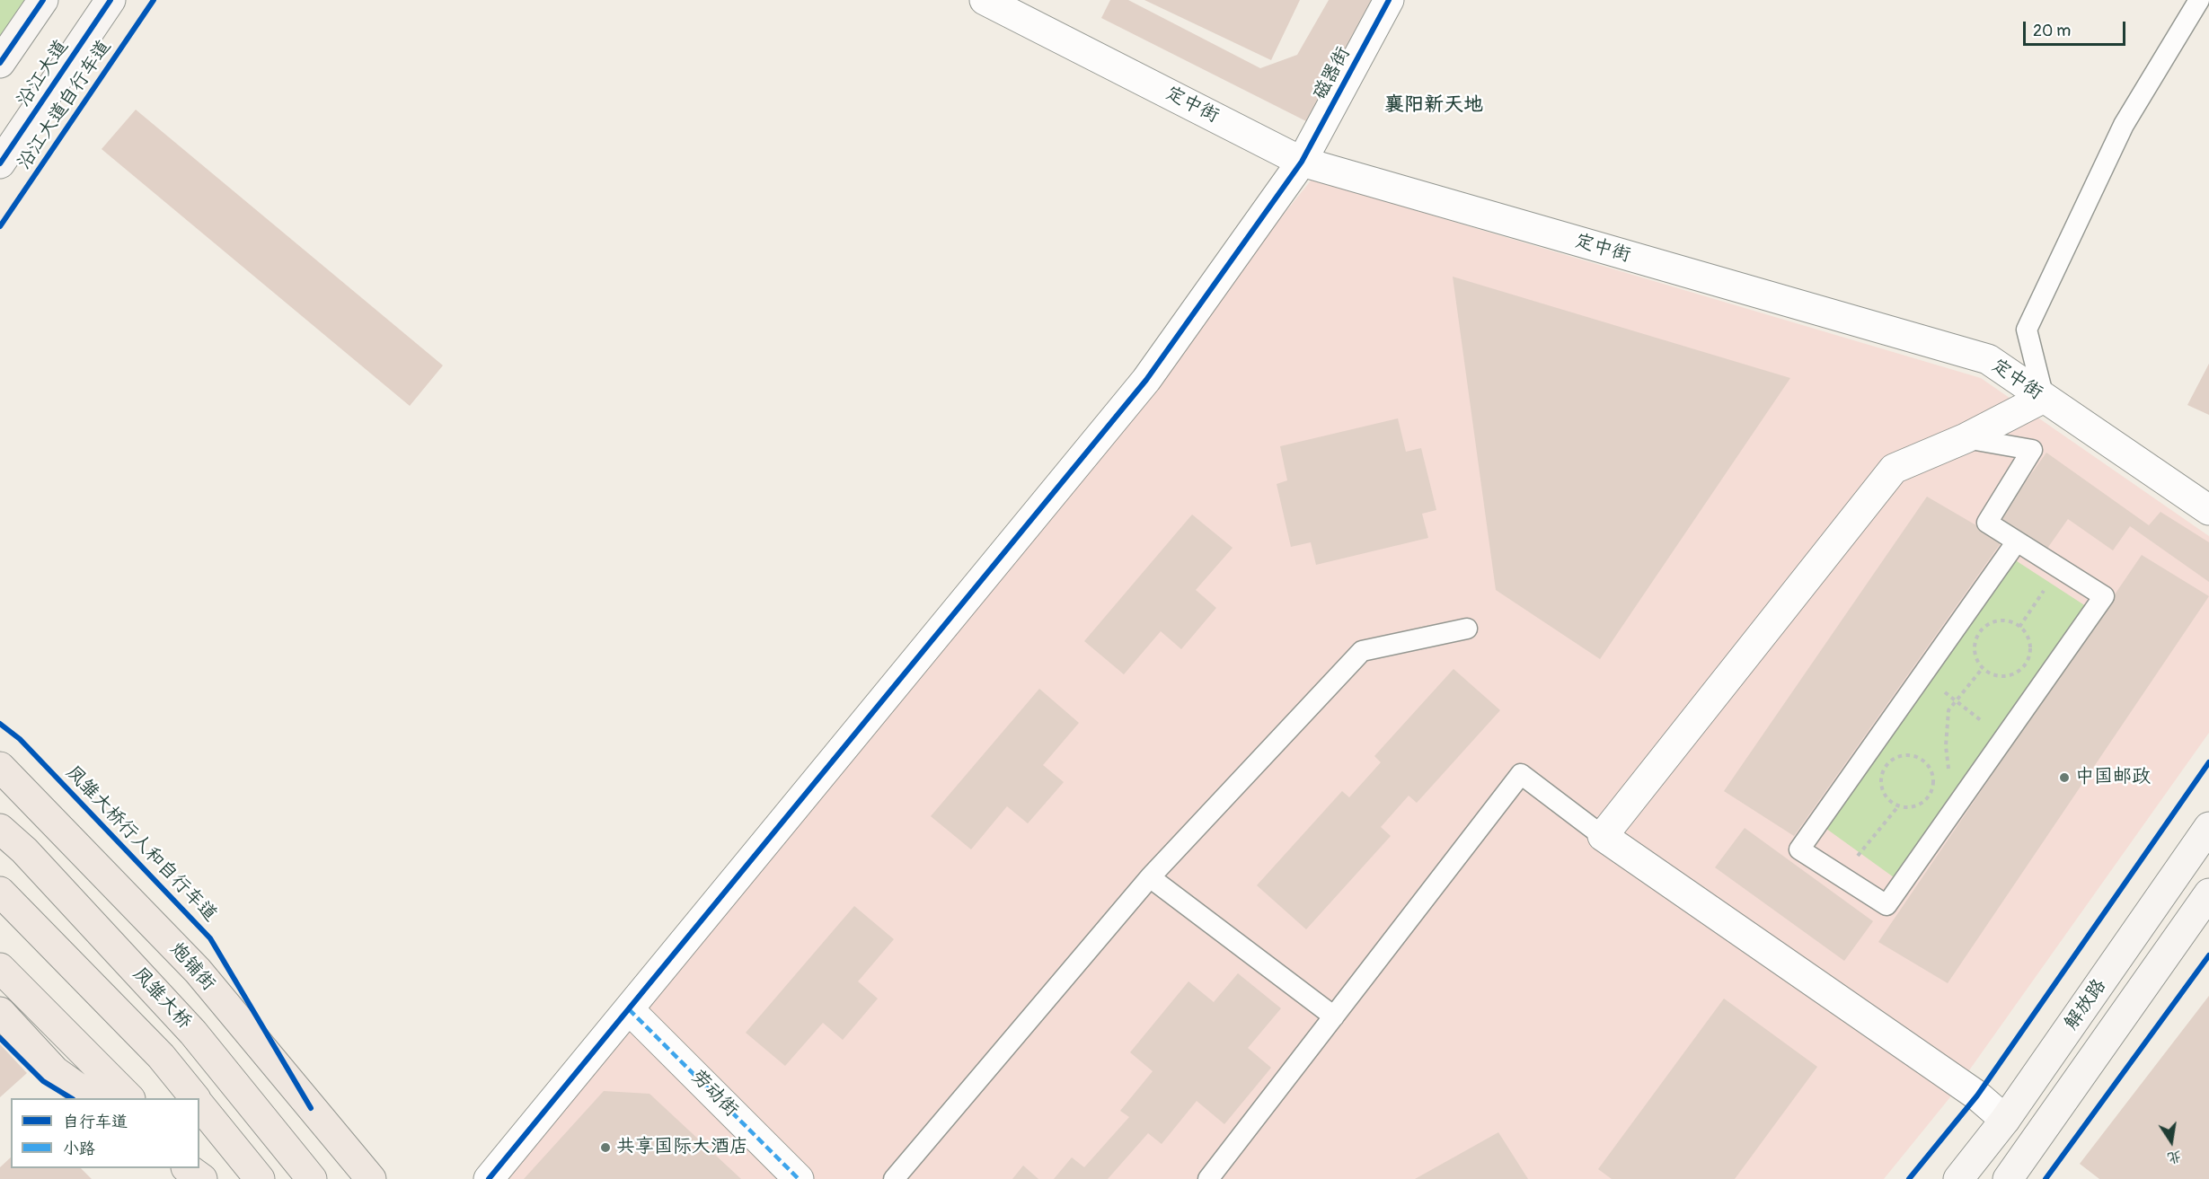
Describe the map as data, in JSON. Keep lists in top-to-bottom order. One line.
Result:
{"streets":{"main road":["沿江大道","炮铺街","凤雏大桥","解放路"],"street":["磁器街","定中街","劳动街"],"cycle path":["沿江大道自行车道","凤雏大桥行人和自行车道"]},"crossings":[["磁器街","定中街"],["磁器街","劳动街"]],"districts":["襄阳新天地"],"places":["中国邮政","共享国际大酒店"],"legend":["自行车道","小路"],"scale_bar":"20 m","north":"bottom"}
